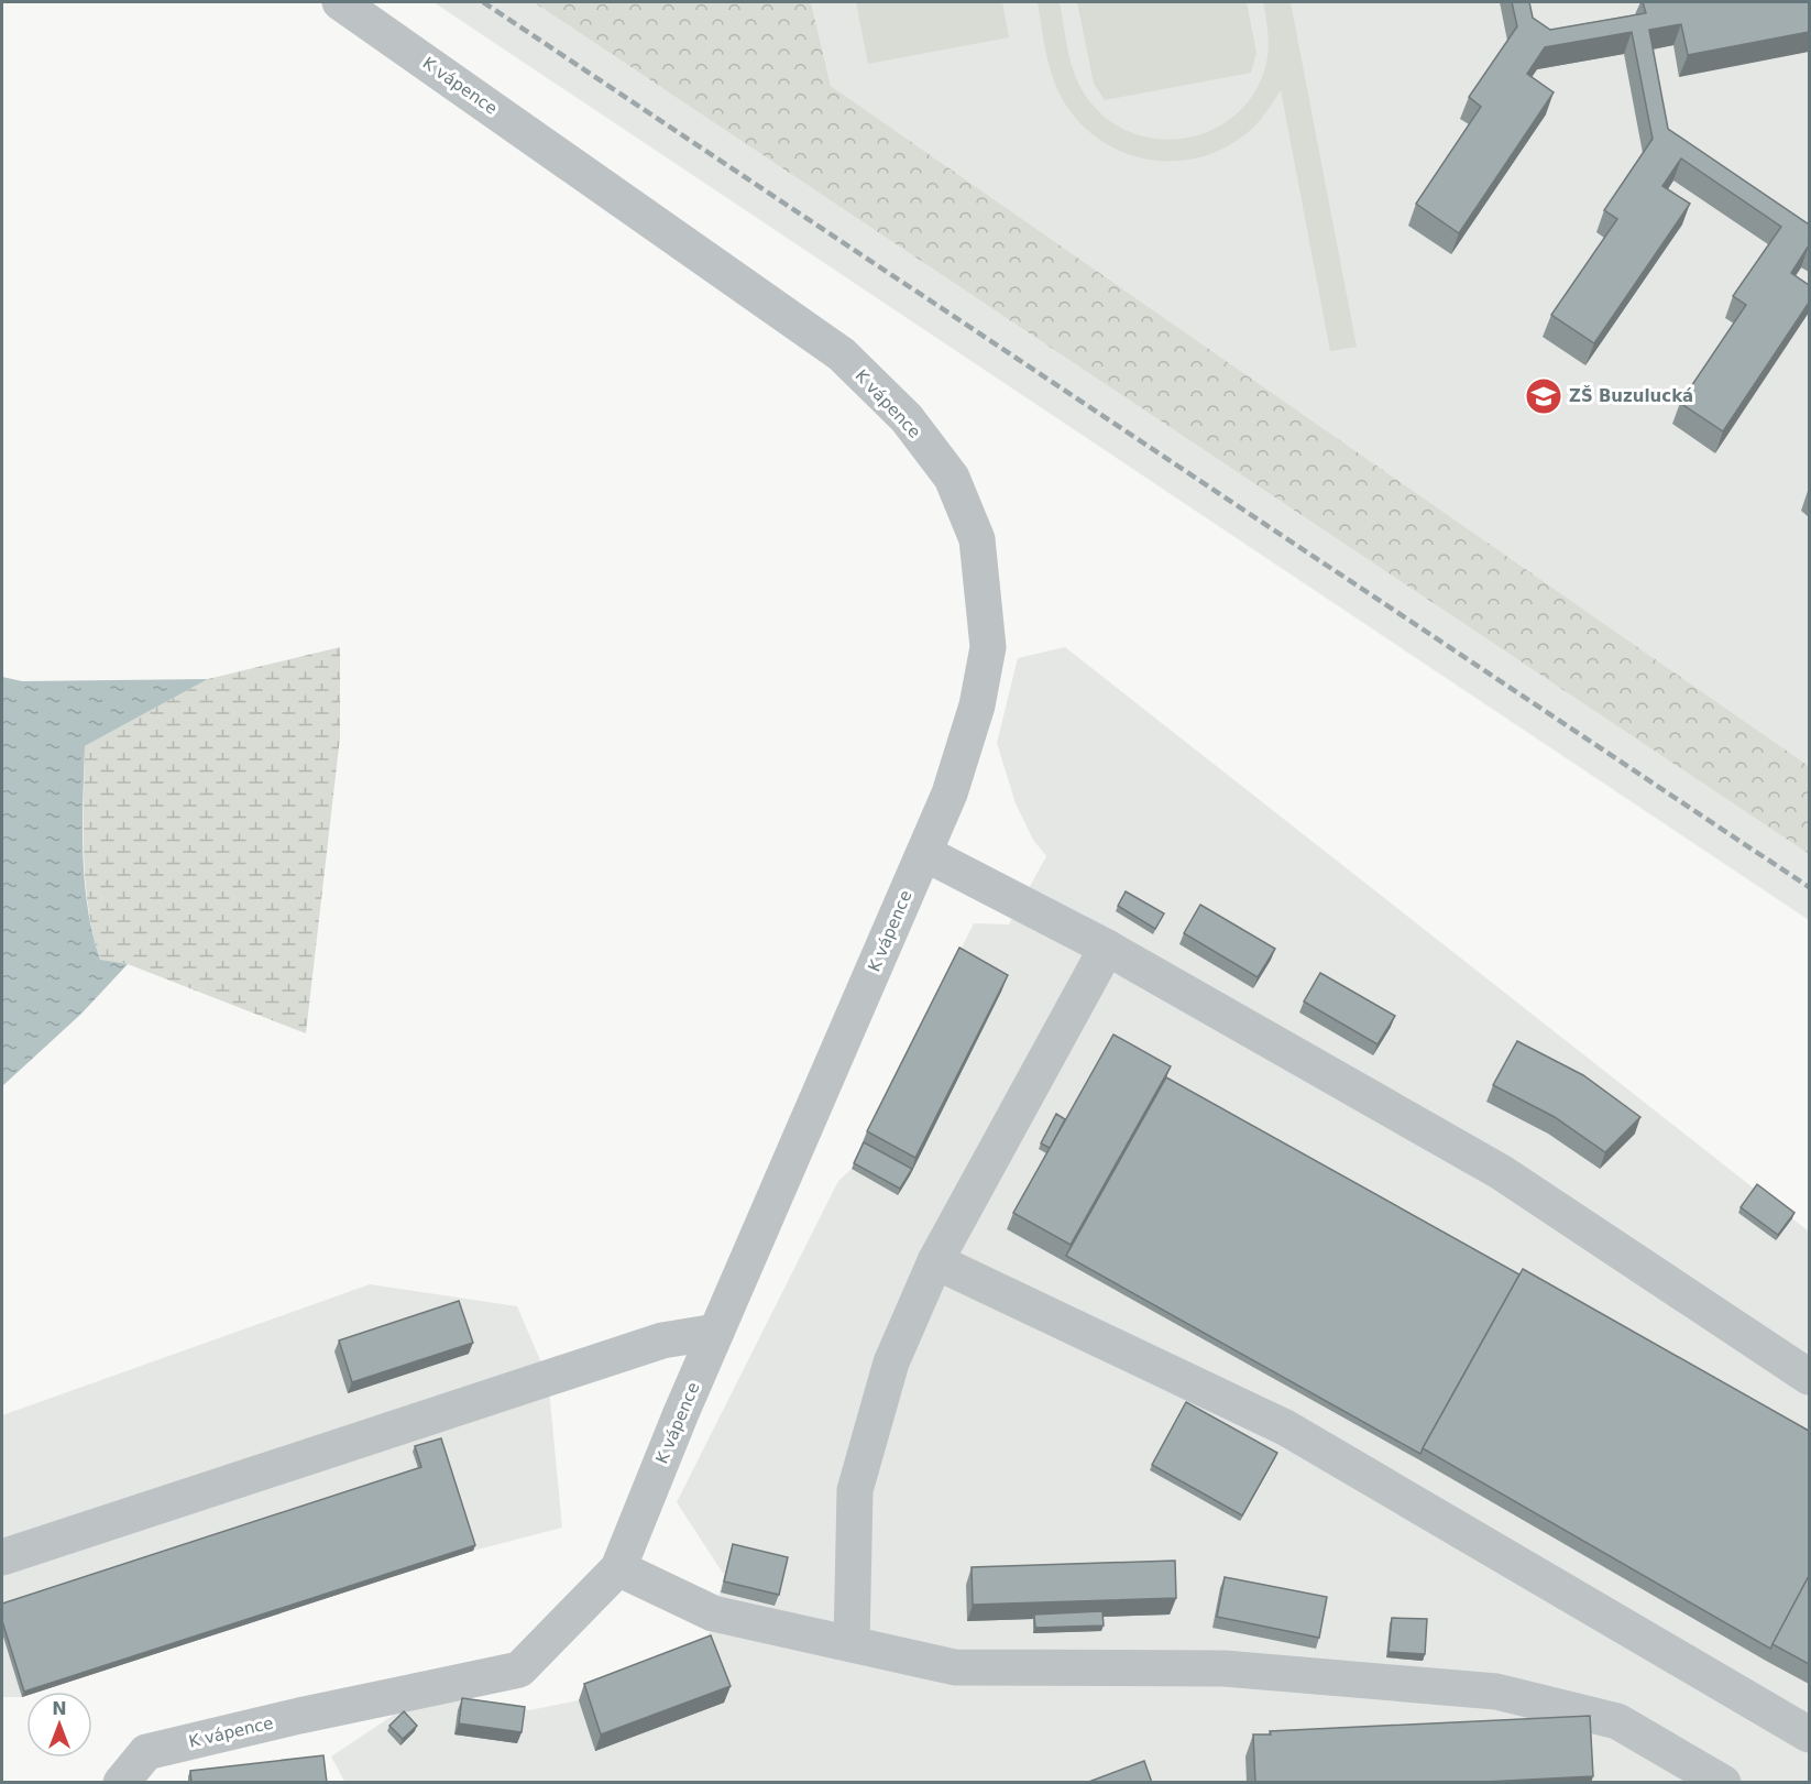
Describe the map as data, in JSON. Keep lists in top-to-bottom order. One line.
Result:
{"streets":{"street":["K vápence"]},"places":{"school or university":["ZŠ Buzulucká"]},"north":"top"}
